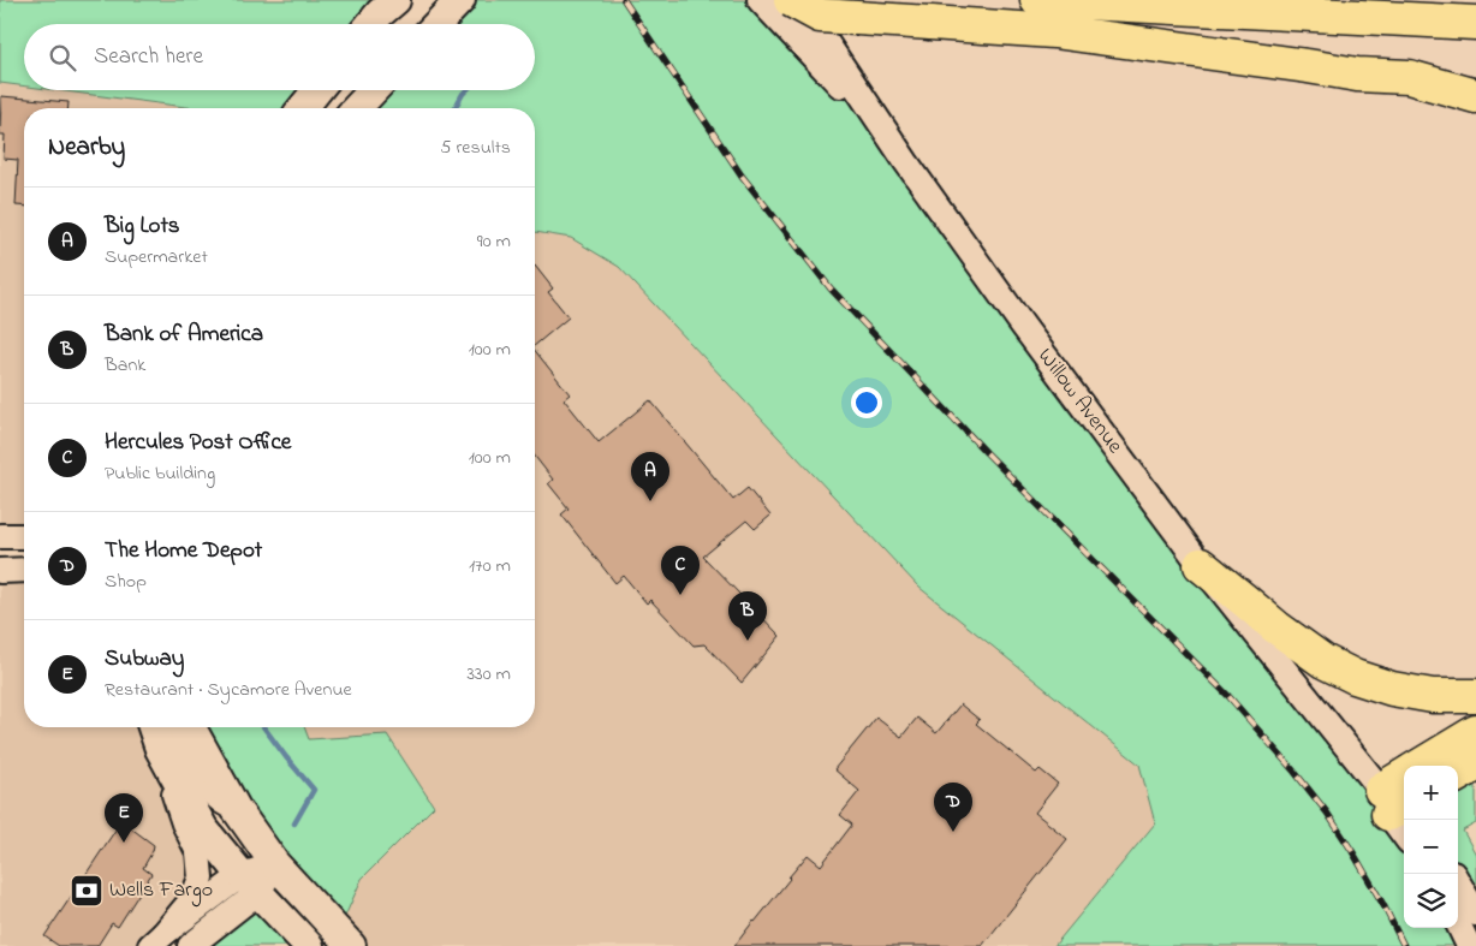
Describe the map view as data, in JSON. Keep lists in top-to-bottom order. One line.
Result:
{"streets":{"street":["Willow Avenue"]},"places":{"bank":["Wells Fargo"]},"page":{"search":"Search here","heading":["Nearby","5 results"],"list":[{"mark":"A","name":"Big Lots","note":"Supermarket","value":"90 m"},{"mark":"B","name":"Bank of America","note":"Bank","value":"100 m"},{"mark":"C","name":"Hercules Post Office","note":"Public building","value":"100 m"},{"mark":"D","name":"The Home Depot","note":"Shop","value":"170 m"},{"mark":"E","name":"Subway","note":"Restaurant · Sycamore Avenue","value":"330 m"}],"pins":["A","C","B","D","E"],"map_buttons":["+","−"]}}
